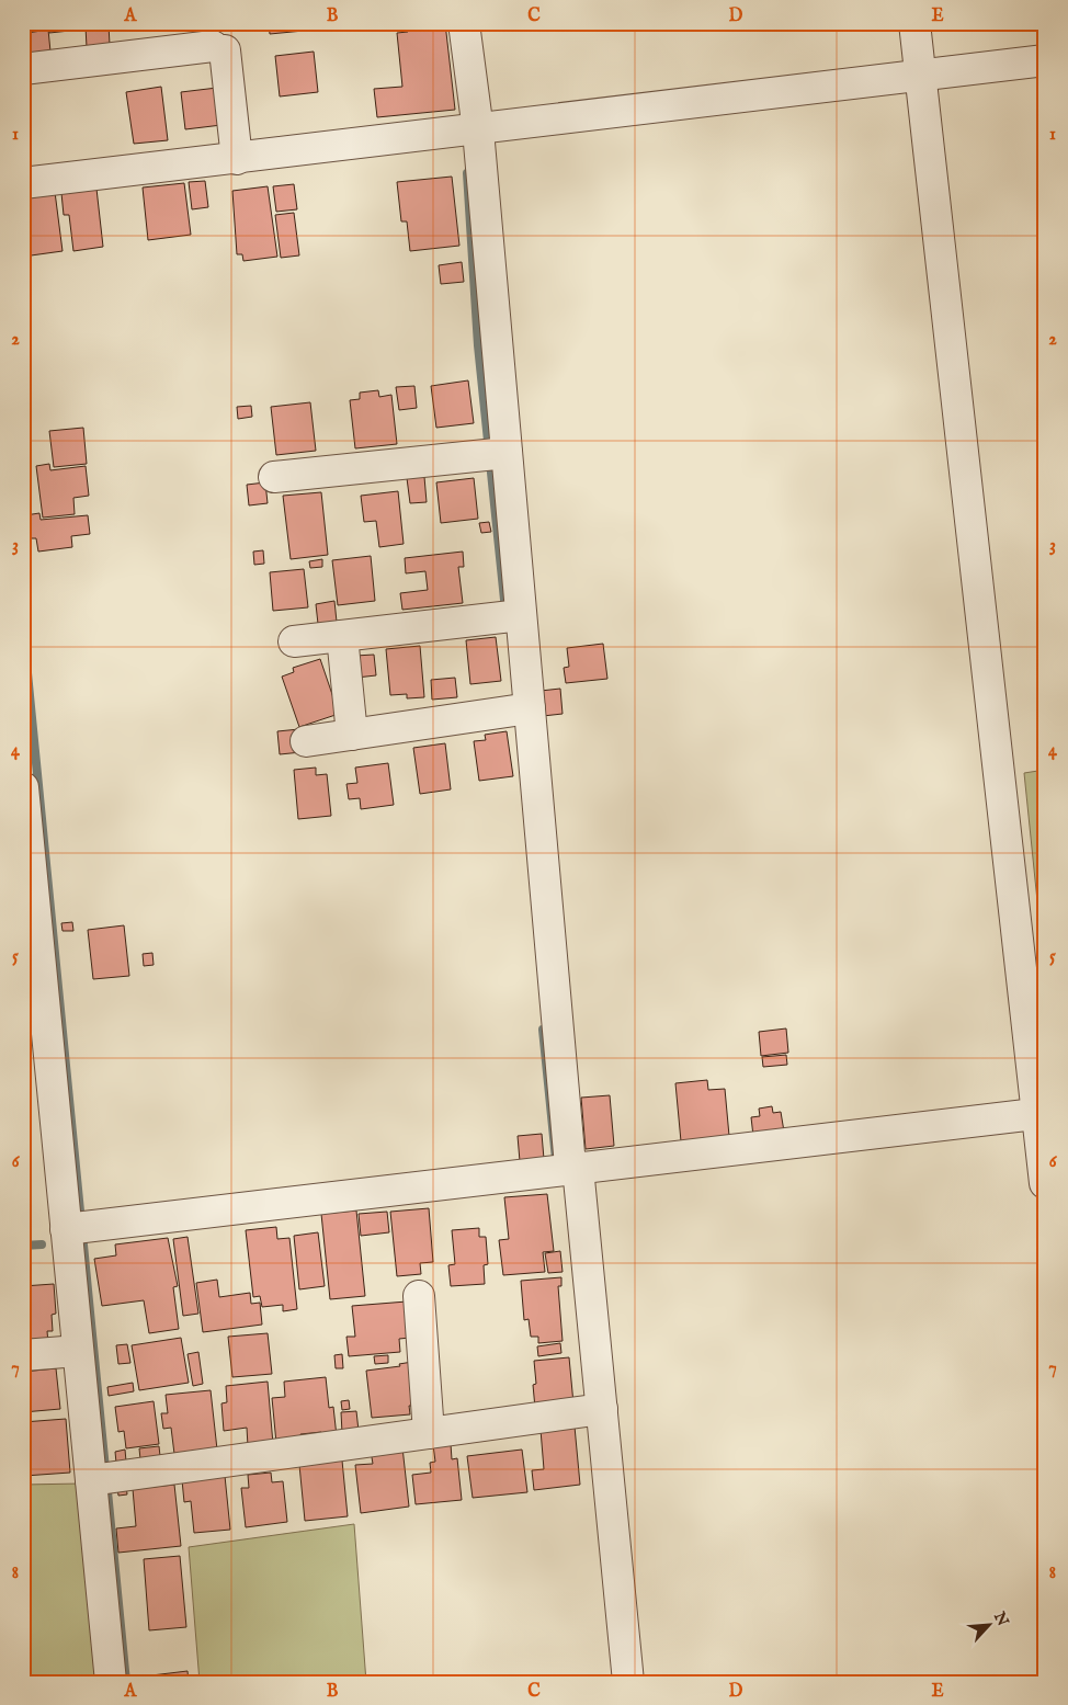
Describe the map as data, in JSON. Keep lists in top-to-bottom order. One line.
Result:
{"north":"top right","grid":{"columns":["A","B","C","D","E"],"rows":["1","2","3","4","5","6","7","8"]}}
